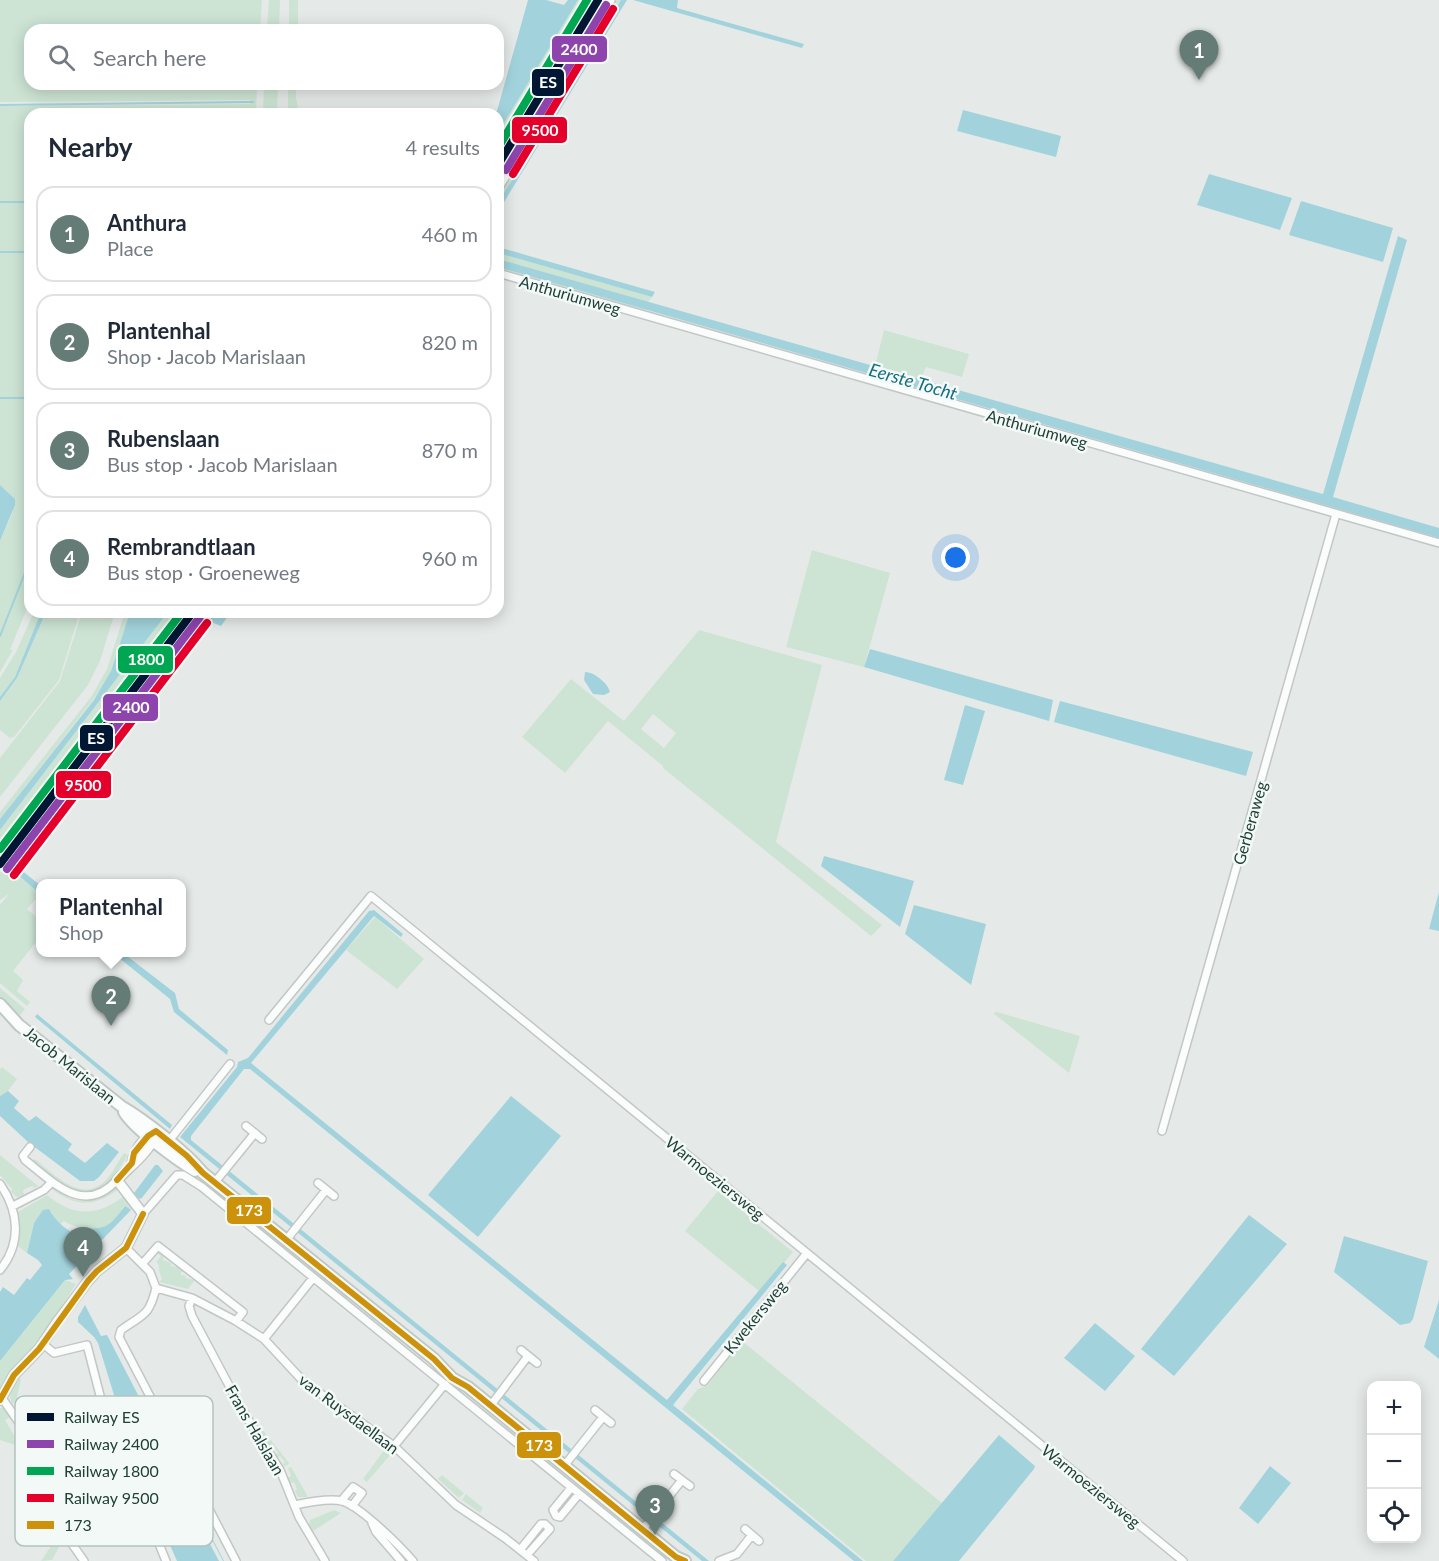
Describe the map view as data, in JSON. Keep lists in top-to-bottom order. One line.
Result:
{"streets":{"main road":["Jacob Marislaan"],"street":["Anthuriumweg","Gerberaweg","Warmoeziersweg","Kwekersweg","van Ruysdaellaan","Frans Halslaan"]},"crossings":[["Anthuriumweg","Gerberaweg"],["Warmoeziersweg","Kwekersweg"],["van Ruysdaellaan","Frans Halslaan"]],"water":["Eerste Tocht"],"lines":["rail line ES","rail line 1800","rail line 2400","rail line 9500","transit line 173"],"legend":["Railway ES","Railway 2400","Railway 1800","Railway 9500","173"],"page":{"search":"Search here","pins":["1","2","4","3"],"heading":["Nearby","4 results"],"list":[{"mark":"1","name":"Anthura","note":"Place","value":"460 m"},{"mark":"2","name":"Plantenhal","note":"Shop · Jacob Marislaan","value":"820 m"},{"mark":"3","name":"Rubenslaan","note":"Bus stop · Jacob Marislaan","value":"870 m"},{"mark":"4","name":"Rembrandtlaan","note":"Bus stop · Groeneweg","value":"960 m"}],"popup":["Plantenhal","Shop"],"map_buttons":["+","−"]}}
